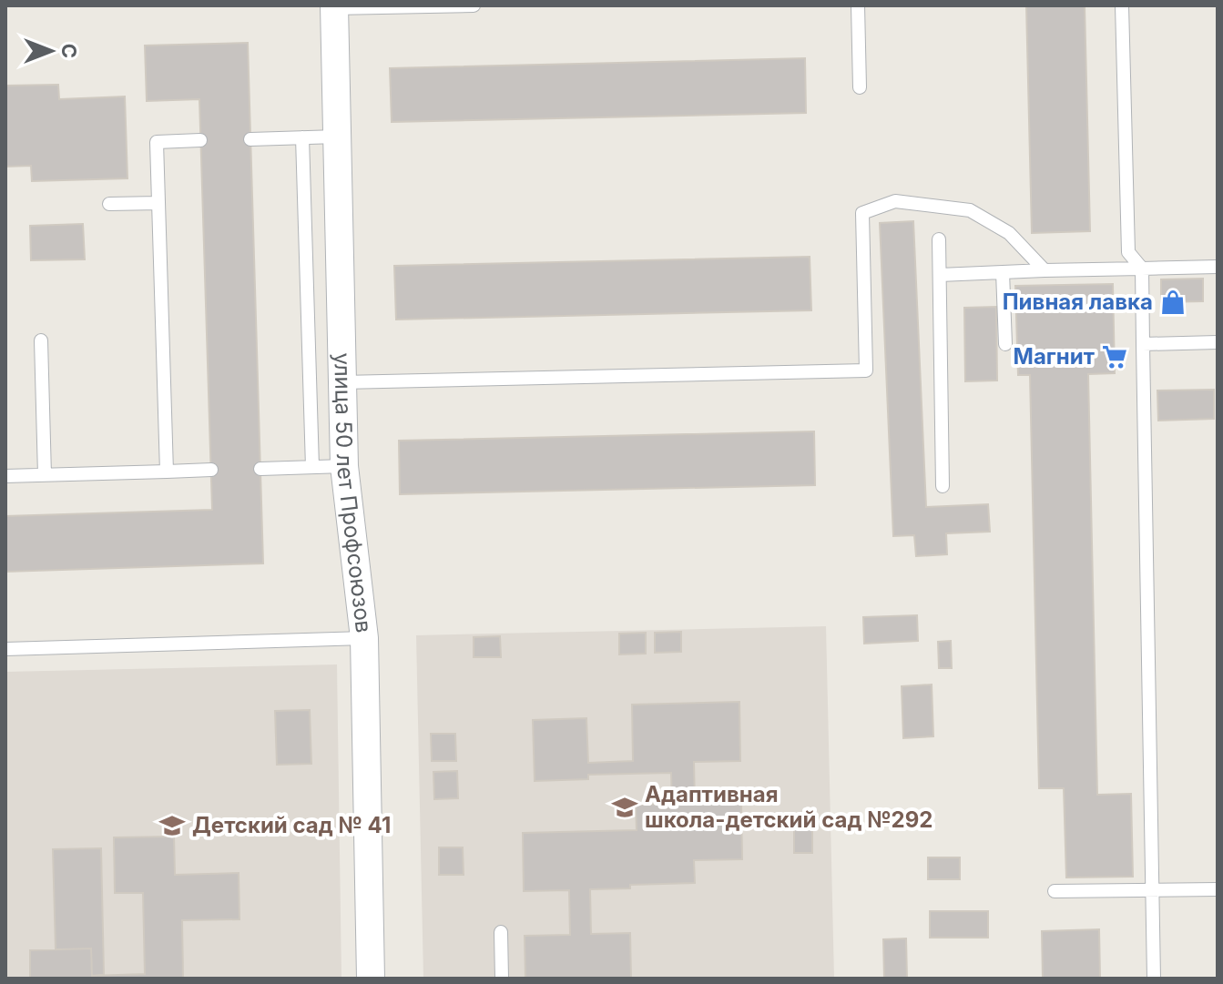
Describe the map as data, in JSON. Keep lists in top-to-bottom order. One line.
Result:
{"streets":{"street":["улица 50 лет Профсоюзов"]},"places":{"shop":["Пивная лавка"],"supermarket":["Магнит"],"school or university":["Адаптивная школа-детский сад №292","Детский сад № 41"]},"north":"right"}
